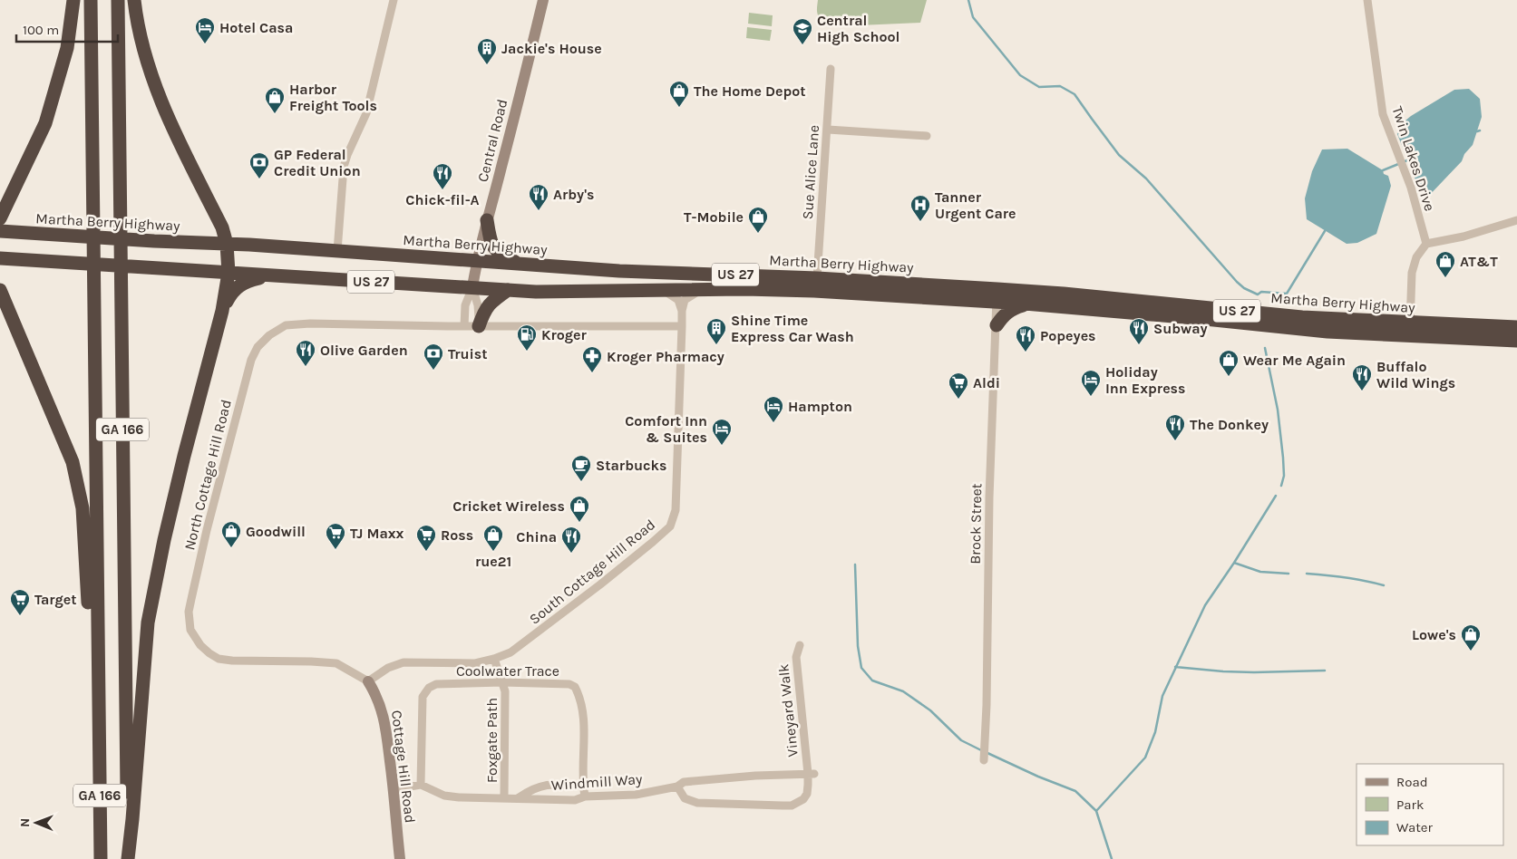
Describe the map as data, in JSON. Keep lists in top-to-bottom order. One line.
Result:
{"streets":{"highway":["Martha Berry Highway","US 27","GA 166"],"street":["Central Road","Twin Lakes Drive","Sue Alice Lane","North Cottage Hill Road","Brock Street","South Cottage Hill Road","Coolwater Trace","Vineyard Walk","Foxgate Path","Cottage Hill Road","Windmill Way"]},"crossings":[["Central Road","Martha Berry Highway"],["Central Road","North Cottage Hill Road"],["Sue Alice Lane","Martha Berry Highway"],["Martha Berry Highway","Brock Street"],["North Cottage Hill Road","South Cottage Hill Road"],["North Cottage Hill Road","Cottage Hill Road"],["South Cottage Hill Road","Foxgate Path"],["South Cottage Hill Road","Cottage Hill Road"],["Coolwater Trace","Foxgate Path"],["Coolwater Trace","Windmill Way"],["Vineyard Walk","Windmill Way"],["Foxgate Path","Windmill Way"]],"places":{"hotel":["Hotel Casa","Holiday Inn Express","Hampton","Comfort Inn & Suites"],"school or university":["Central High School"],"building":["Jackie's House","Shine Time Express Car Wash"],"shop":["The Home Depot","Harbor Freight Tools","T-Mobile","AT&T","Wear Me Again","Cricket Wireless","Goodwill","rue21","Lowe's"],"bank":["GP Federal Credit Union","Truist"],"restaurant":["Chick-fil-A","Arby's","Subway","Popeyes","Olive Garden","Buffalo Wild Wings","The Donkey","China"],"hospital":["Tanner Urgent Care"],"fuel station":["Kroger"],"pharmacy":["Kroger Pharmacy"],"supermarket":["Aldi","TJ Maxx","Ross","Target"],"cafe":["Starbucks"]},"legend":["Road","Park","Water"],"scale_bar":"100 m","north":"left"}
